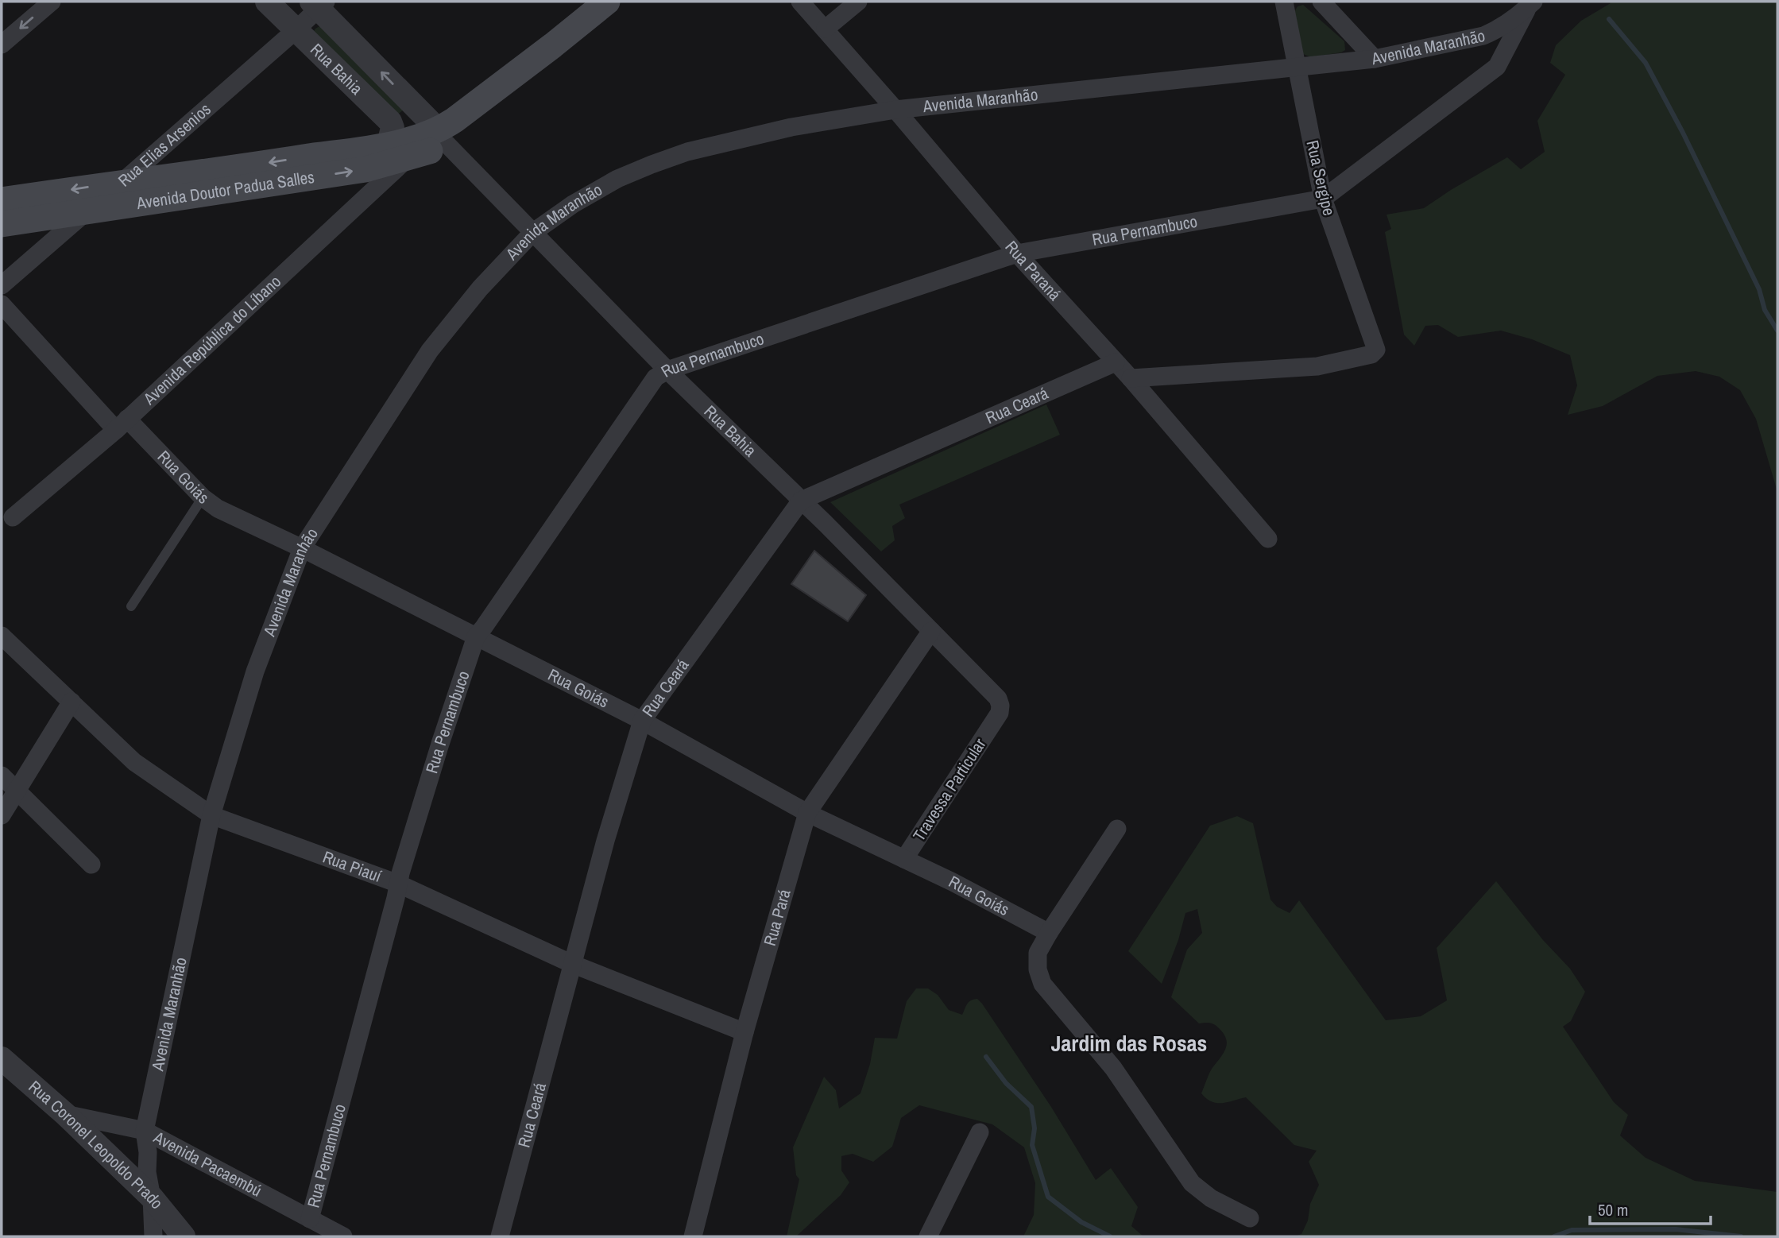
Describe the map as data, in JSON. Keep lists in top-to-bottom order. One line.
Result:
{"streets":{"main road":["Avenida Doutor Padua Salles"],"street":["Avenida Maranhão","Rua Bahia","Rua Elias Arsenios","Rua Sergipe","Rua Pernambuco","Rua Paraná","Avenida República do Líbano","Rua Ceará","Rua Goiás","Travessa Particular","Rua Piauí","Rua Pará","Rua Coronel Leopoldo Prado","Avenida Pacaembú"]},"crossings":[["Avenida Maranhão","Rua Bahia"],["Avenida Maranhão","Rua Sergipe"],["Avenida Maranhão","Rua Pernambuco"],["Avenida Maranhão","Rua Paraná"],["Avenida Maranhão","Rua Goiás"],["Avenida Maranhão","Rua Piauí"],["Avenida Maranhão","Rua Coronel Leopoldo Prado"],["Avenida Maranhão","Avenida Pacaembú"],["Rua Bahia","Rua Elias Arsenios"],["Rua Bahia","Avenida Doutor Padua Salles"],["Rua Bahia","Rua Pernambuco"],["Rua Bahia","Avenida República do Líbano"],["Rua Bahia","Rua Ceará"],["Rua Bahia","Travessa Particular"],["Rua Bahia","Rua Pará"],["Rua Elias Arsenios","Avenida Doutor Padua Salles"],["Rua Sergipe","Rua Pernambuco"],["Rua Sergipe","Rua Paraná"],["Avenida Doutor Padua Salles","Avenida República do Líbano"],["Rua Pernambuco","Rua Paraná"],["Rua Pernambuco","Rua Goiás"],["Rua Pernambuco","Rua Piauí"],["Rua Pernambuco","Avenida Pacaembú"],["Rua Paraná","Rua Ceará"],["Avenida República do Líbano","Rua Goiás"],["Rua Ceará","Rua Goiás"],["Rua Ceará","Rua Piauí"],["Rua Goiás","Travessa Particular"],["Rua Goiás","Rua Pará"],["Rua Piauí","Rua Pará"],["Rua Coronel Leopoldo Prado","Avenida Pacaembú"]],"districts":["Jardim das Rosas"],"scale_bar":"50 m"}
